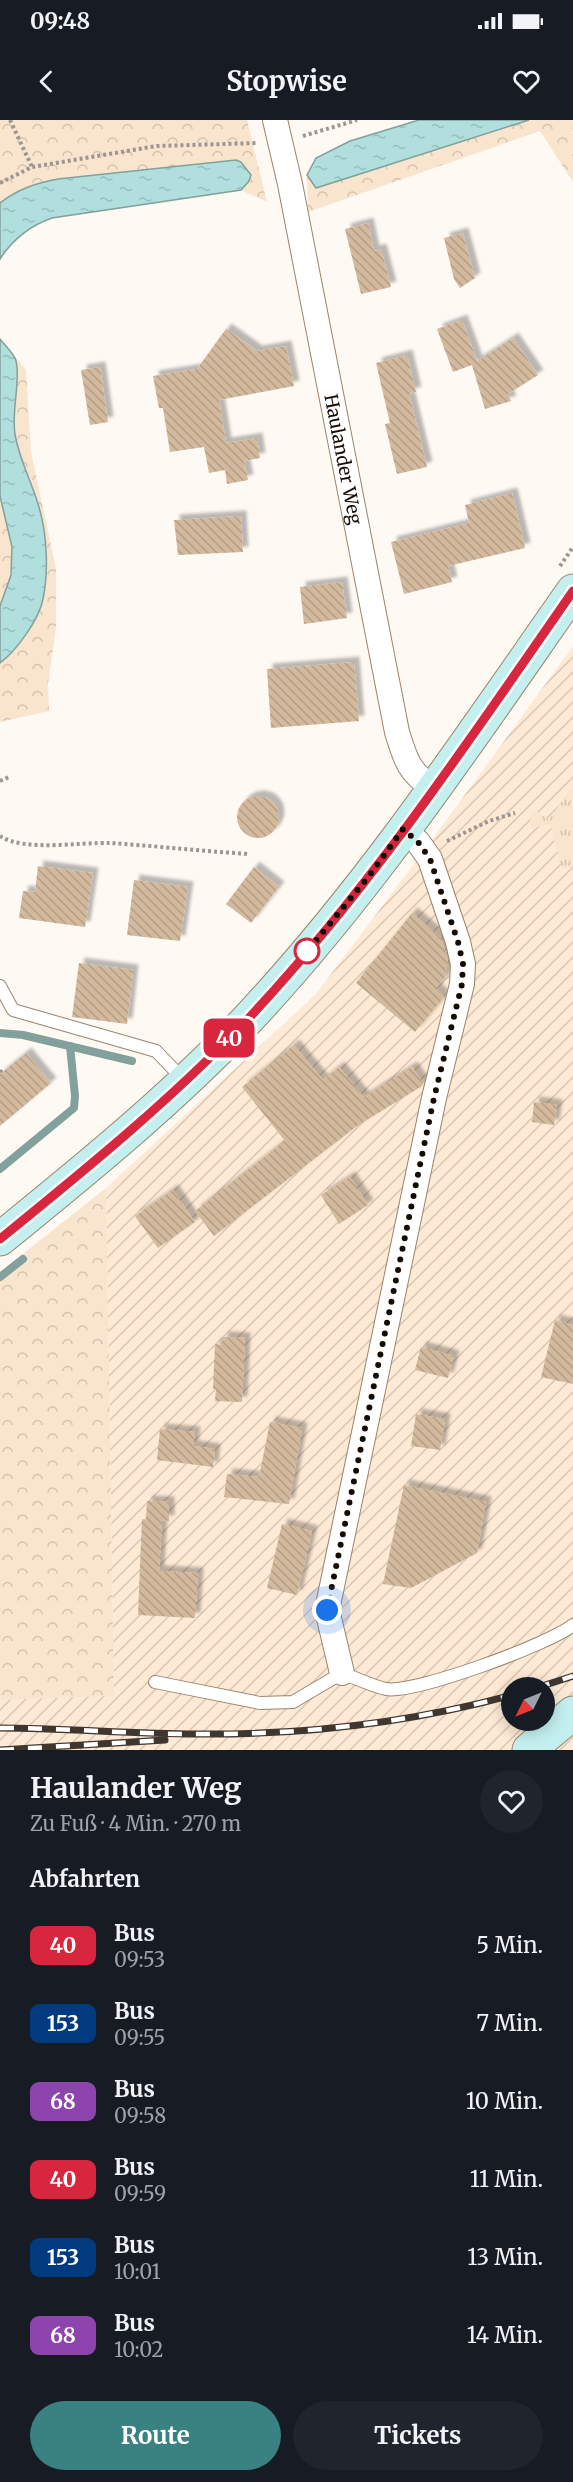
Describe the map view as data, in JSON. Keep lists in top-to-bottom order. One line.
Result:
{"streets":{"street":["Haulander Weg"]},"lines":["bus line 40"],"north":"bottom left","page":{"status":"09:48","header":"Stopwise","on_map":"40","heading":[["Haulander Weg","Zu Fuß · 4 Min. · 270 m"],"Abfahrten"],"list":[{"mark":"40","name":"Bus","note":"09:53","value":"5 Min."},{"mark":"153","name":"Bus","note":"09:55","value":"7 Min."},{"mark":"68","name":"Bus","note":"09:58","value":"10 Min."},{"mark":"40","name":"Bus","note":"09:59","value":"11 Min."},{"mark":"153","name":"Bus","note":"10:01","value":"13 Min."},{"mark":"68","name":"Bus","note":"10:02","value":"14 Min."}],"buttons":["Route","Tickets"]}}
